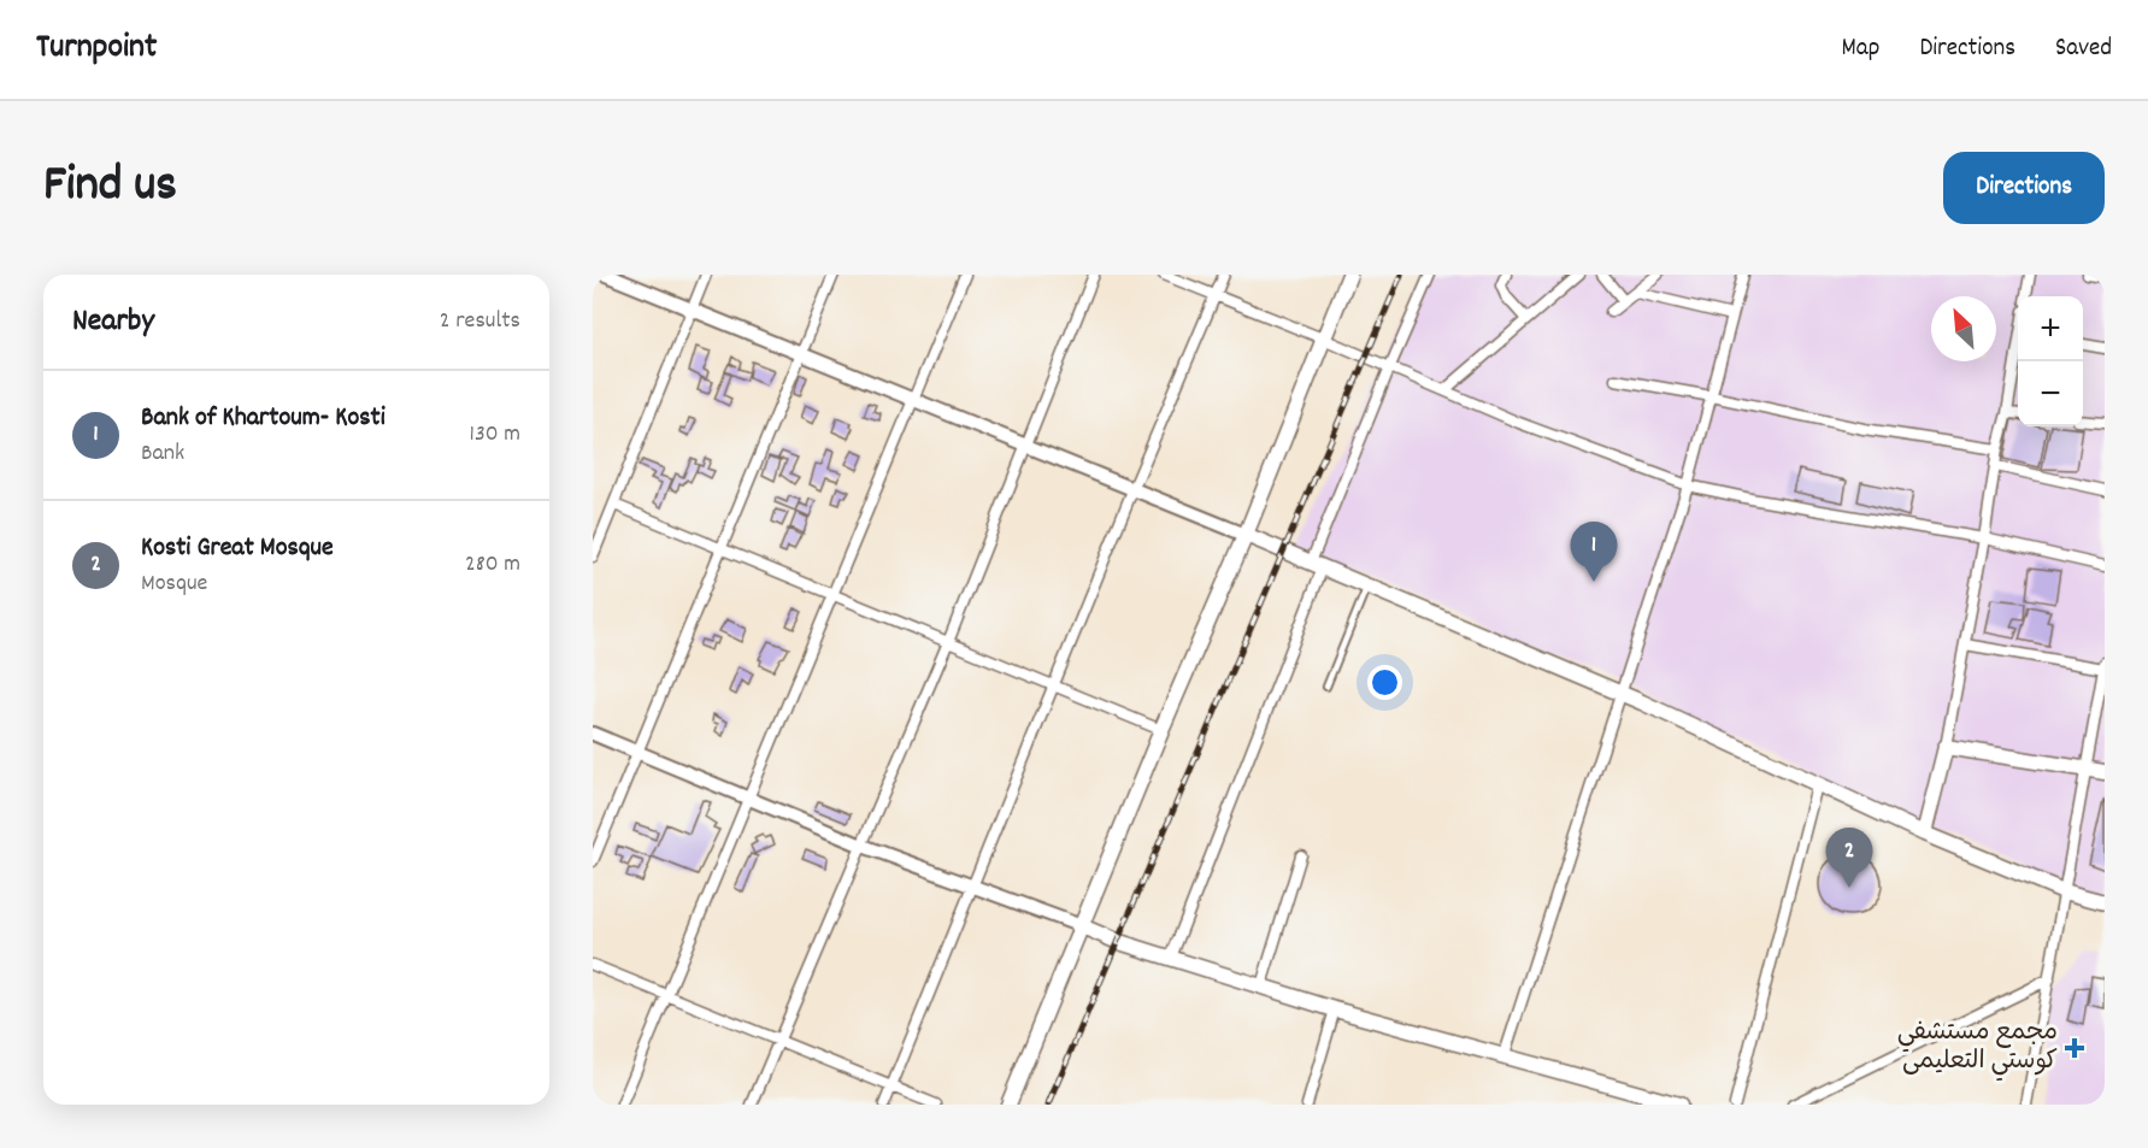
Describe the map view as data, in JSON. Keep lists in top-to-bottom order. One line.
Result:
{"places":{"health":["مجمع مستشفي كوستي التعليمى"]},"north":"top left","page":{"header":"Turnpoint","nav":["Map","Directions","Saved"],"title":"Find us","buttons":"Directions","heading":["Nearby","2 results"],"map_buttons":["+","−"],"list":[{"mark":"1","name":"Bank of Khartoum- Kosti","note":"Bank","value":"130 m"},{"mark":"2","name":"Kosti Great Mosque","note":"Mosque","value":"280 m"}],"pins":["1","2"]}}
